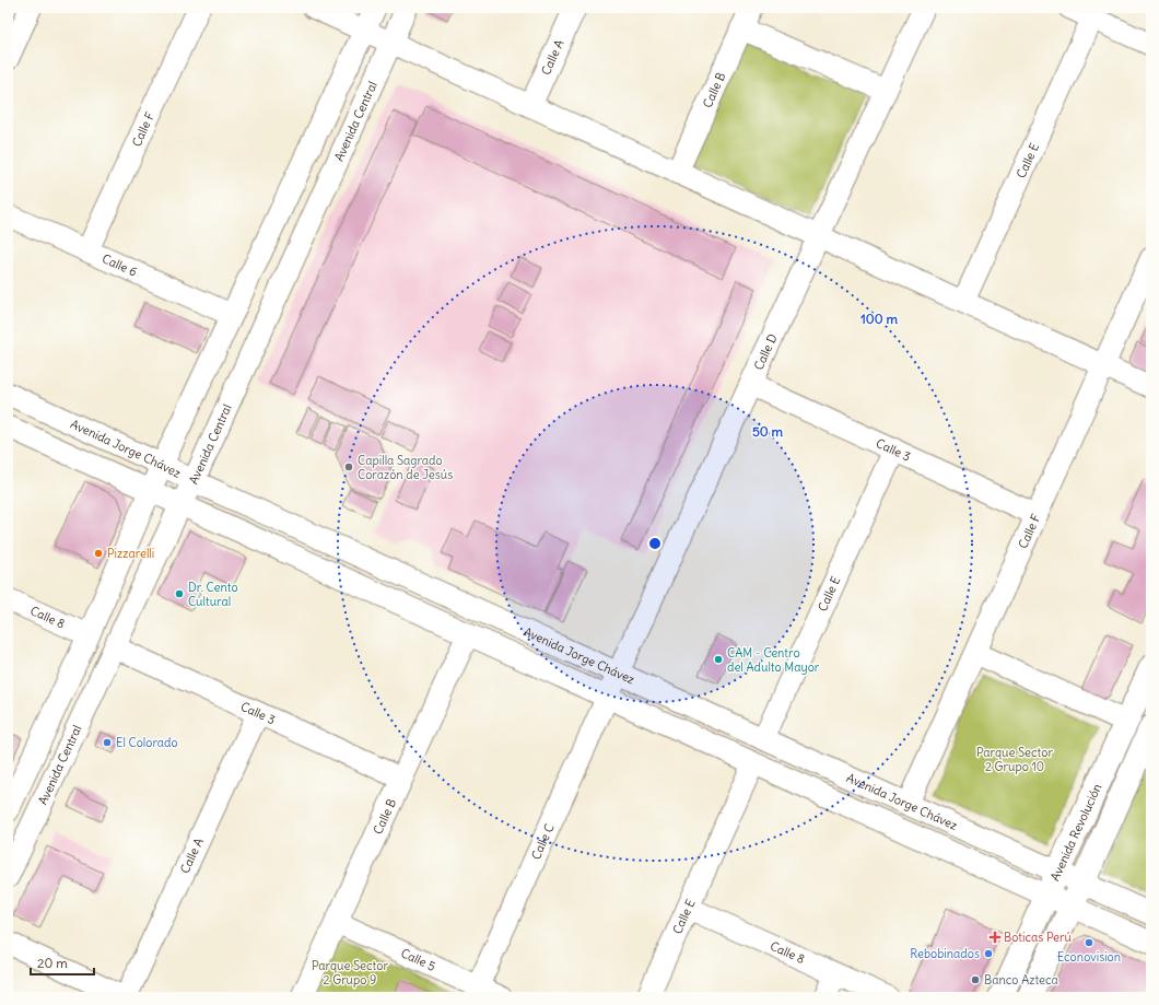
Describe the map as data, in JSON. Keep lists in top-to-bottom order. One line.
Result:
{"streets":{"main road":["Avenida Revolución"],"street":["Calle A","Calle B","Avenida Central","Calle F","Calle E","Calle 6","Calle D","Avenida Jorge Chávez","Calle 3","Calle 8","Calle C","Calle 5"]},"crossings":[["Calle A","Calle 3"],["Calle B","Calle 3"],["Calle B","Calle 5"],["Avenida Central","Avenida Jorge Chávez"],["Avenida Central","Calle 3"],["Calle F","Calle 6"],["Calle F","Avenida Jorge Chávez"],["Calle F","Calle 3"],["Calle E","Avenida Jorge Chávez"],["Calle E","Calle 3"],["Calle E","Calle 8"],["Calle D","Avenida Jorge Chávez"],["Calle D","Calle 3"],["Calle D","Calle C"],["Avenida Jorge Chávez","Avenida Revolución"],["Calle C","Calle 5"]],"parks":["Parque Sector 2 Grupo 10","Parque Sector 2 Grupo 9"],"places":{"other":["Capilla Sagrado Corazón de Jesús","Pizzarelli","Dr. Cento Cultural","CAM - Centro del Adulto Mayor","El Colorado","Econovision","Rebobinados","Banco Azteca"],"health":["Boticas Perú"]},"scale_bar":"20 m","rings":["100 m","50 m"]}
